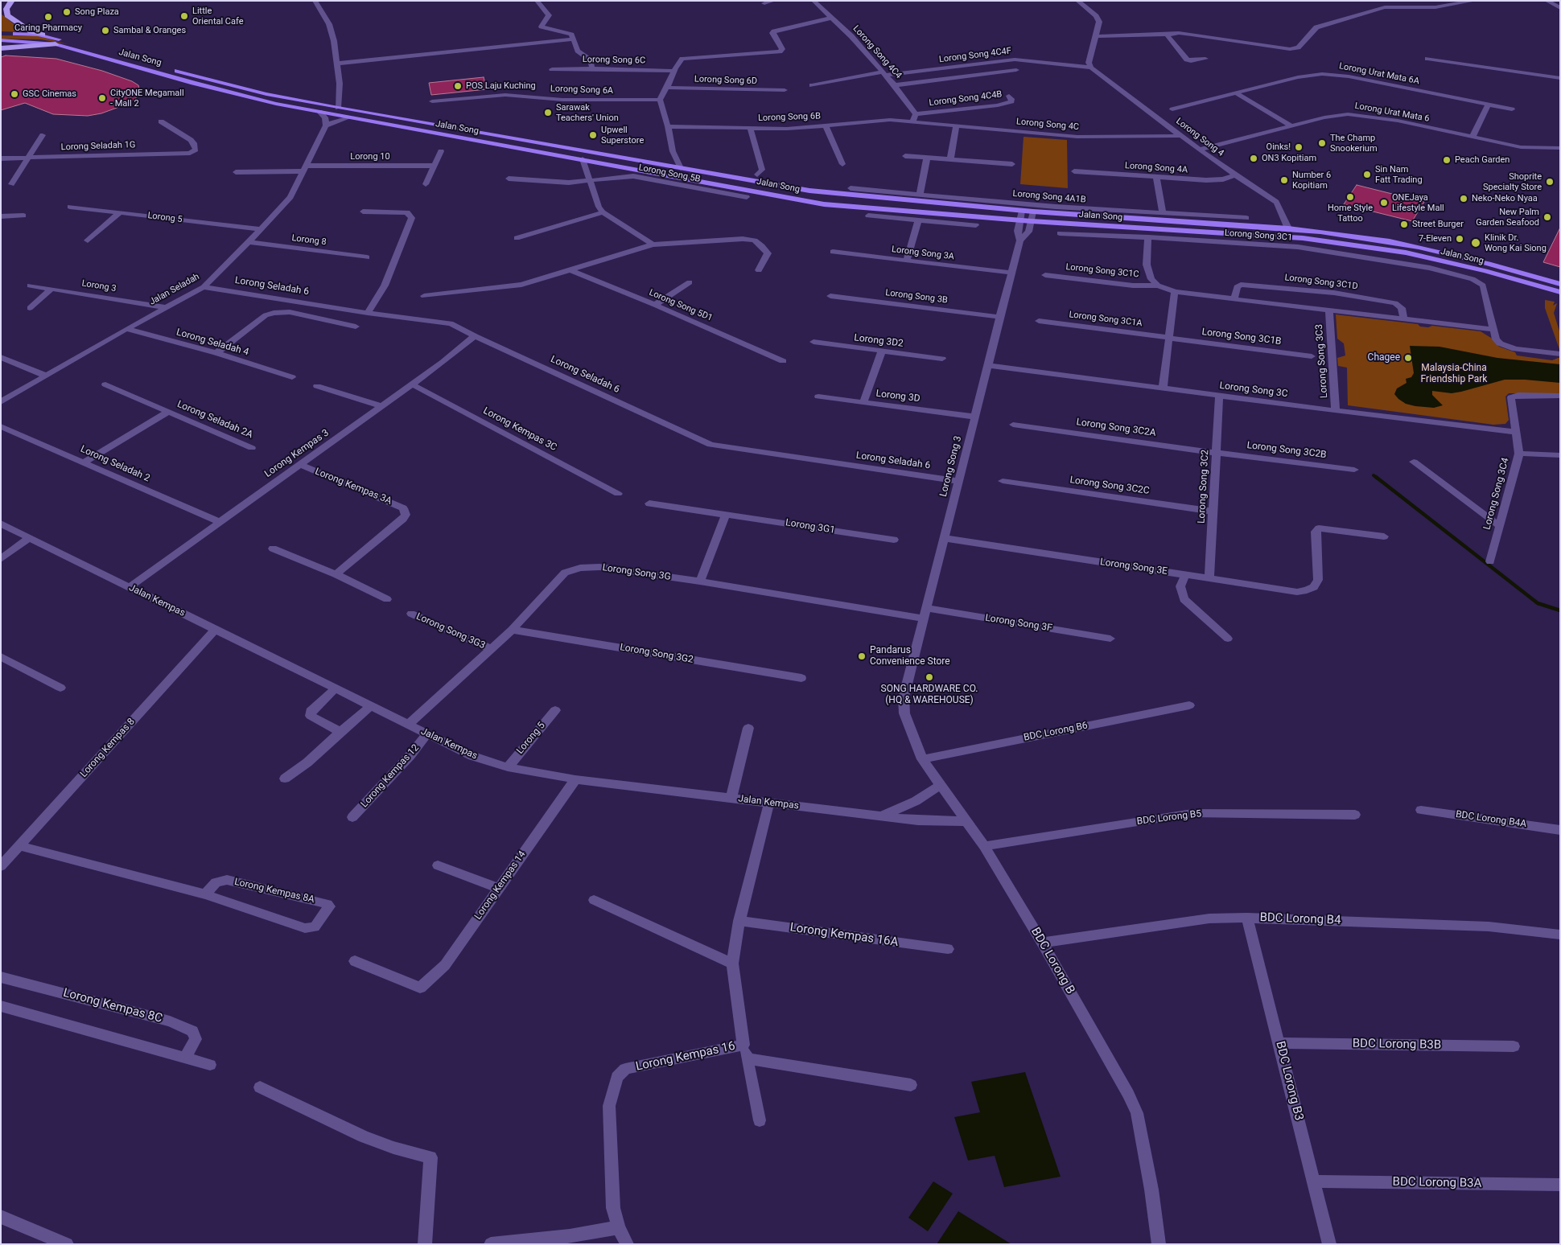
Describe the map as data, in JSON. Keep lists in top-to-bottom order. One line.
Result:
{"streets":{"main road":["Jalan Song"],"street":["Lorong Song 4C4","Lorong Song 4C4F","Lorong Song 6C","Lorong Urat Mata 6A","Lorong Song 6D","Lorong Song 6A","Lorong Song 4C4B","Lorong Urat Mata 6","Lorong Song 6B","Lorong Song 4C","Lorong Song 4","Lorong Seladah 1G","Lorong 10","Lorong Song 4A","Lorong Song 5B","Lorong Song 4A1B","Lorong 5","Lorong Song 3C1","Lorong 8","Lorong Song 3A","Lorong Song 3C1C","Lorong Song 3C1D","Lorong 3","Lorong Seladah 6","Jalan Seladah","Lorong Song 3B","Lorong Song 5D1","Lorong Song 3C1A","Lorong Song 3C1B","Lorong 3D2","Lorong Seladah 4","Lorong Song 3C3","Lorong Song 3C","Lorong 3D","Lorong Seladah 2A","Lorong Song 3C2A","Lorong Kempas 3C","Lorong Song 3C2B","Lorong Kempas 3","Lorong Seladah 2","Lorong Song 3","Lorong Song 3C2C","Lorong Kempas 3A","Lorong Song 3C2","Lorong Song 3C4","Lorong 3G1","Lorong Song 3E","Lorong Song 3G","Jalan Kempas","Lorong Song 3F","Lorong Song 3G3","Lorong Song 3G2","BDC Lorong B6","Lorong Kempas 8","Lorong Kempas 12","BDC Lorong B5","BDC Lorong B4A","Lorong Kempas 14","Lorong Kempas 8A","BDC Lorong B4","Lorong Kempas 16A","BDC Lorong B","Lorong Kempas 8C","BDC Lorong B3B","Lorong Kempas 16","BDC Lorong B3","BDC Lorong B3A"]},"crossings":[["Lorong Song 4C4","Lorong Song 4C4F"],["Lorong Song 4C4","Lorong Song 4C4B"],["Lorong Song 4C4F","Lorong Song 4"],["Jalan Song","Lorong Song 4"],["Jalan Song","Lorong Song 3"],["Lorong Urat Mata 6","Lorong Song 4"],["Lorong Song 6B","Lorong Song 4C"],["Lorong Song 4C","Lorong Song 4"],["Lorong Song 4","Lorong Song 4A"],["Lorong 10","Jalan Seladah"],["Lorong 5","Jalan Seladah"],["Lorong 5","Jalan Kempas"],["Lorong 8","Jalan Seladah"],["Lorong Song 3A","Lorong Song 3"],["Lorong 3","Jalan Seladah"],["Lorong Seladah 6","Jalan Seladah"],["Lorong Seladah 6","Lorong Kempas 3"],["Lorong Seladah 6","Lorong Song 3"],["Jalan Seladah","Lorong Seladah 4"],["Lorong Song 3B","Lorong Song 3"],["Lorong Song 3C1A","Lorong Song 3C1B"],["Lorong Song 3C3","Lorong Song 3C"],["Lorong Song 3C","Lorong Song 3"],["Lorong Song 3C","Lorong Song 3C2"],["Lorong Song 3C","Lorong Song 3C4"],["Lorong 3D","Lorong Song 3"],["Lorong Seladah 2A","Lorong Seladah 2"],["Lorong Song 3C2A","Lorong Song 3C2B"],["Lorong Song 3C2A","Lorong Song 3C2"],["Lorong Kempas 3C","Lorong Kempas 3"],["Lorong Song 3C2B","Lorong Song 3C2"],["Lorong Kempas 3","Lorong Seladah 2"],["Lorong Kempas 3","Lorong Kempas 3A"],["Lorong Kempas 3","Jalan Kempas"],["Lorong Song 3","Lorong Song 3E"],["Lorong Song 3","Lorong Song 3G"],["Lorong Song 3","Lorong Song 3F"],["Lorong Song 3","BDC Lorong B"],["Lorong Song 3C2C","Lorong Song 3C2"],["Lorong Song 3C2","Lorong Song 3E"],["Lorong Song 3G","Jalan Kempas"],["Lorong Song 3G","Lorong Song 3G3"],["Lorong Song 3G","Lorong Song 3G2"],["Jalan Kempas","Lorong Kempas 8"],["Jalan Kempas","Lorong Kempas 12"],["Jalan Kempas","Lorong Kempas 14"],["Jalan Kempas","BDC Lorong B"],["Jalan Kempas","Lorong Kempas 16"],["BDC Lorong B6","BDC Lorong B"],["Lorong Kempas 8","Lorong Kempas 8A"],["BDC Lorong B5","BDC Lorong B"],["BDC Lorong B4","BDC Lorong B"],["BDC Lorong B4","BDC Lorong B3"],["Lorong Kempas 16A","Lorong Kempas 16"],["BDC Lorong B3B","BDC Lorong B3"],["BDC Lorong B3","BDC Lorong B3A"]],"parks":["Malaysia-China Friendship Park"],"places":["Song Plaza","Little Oriental Cafe","Caring Pharmacy","Sambal & Oranges","POS Laju Kuching","GSC Cinemas","CityONE Megamall - Mall 2","Sarawak Teachers' Union","Upwell Superstore","The Champ Snookerium","Oinks!","ON3 Kopitiam","Peach Garden","Sin Nam Fatt Trading","Number 6 Kopitiam","Shoprite Specialty Store","Home Style Tattoo","Neko-Neko Nyaa","ONEJaya Lifestyle Mall","New Palm Garden Seafood","Street Burger","7-Eleven","Klinik Dr. Wong Kai Siong","Chagee","Pandarus Convenience Store","SONG HARDWARE CO. (HQ & WAREHOUSE)"]}
